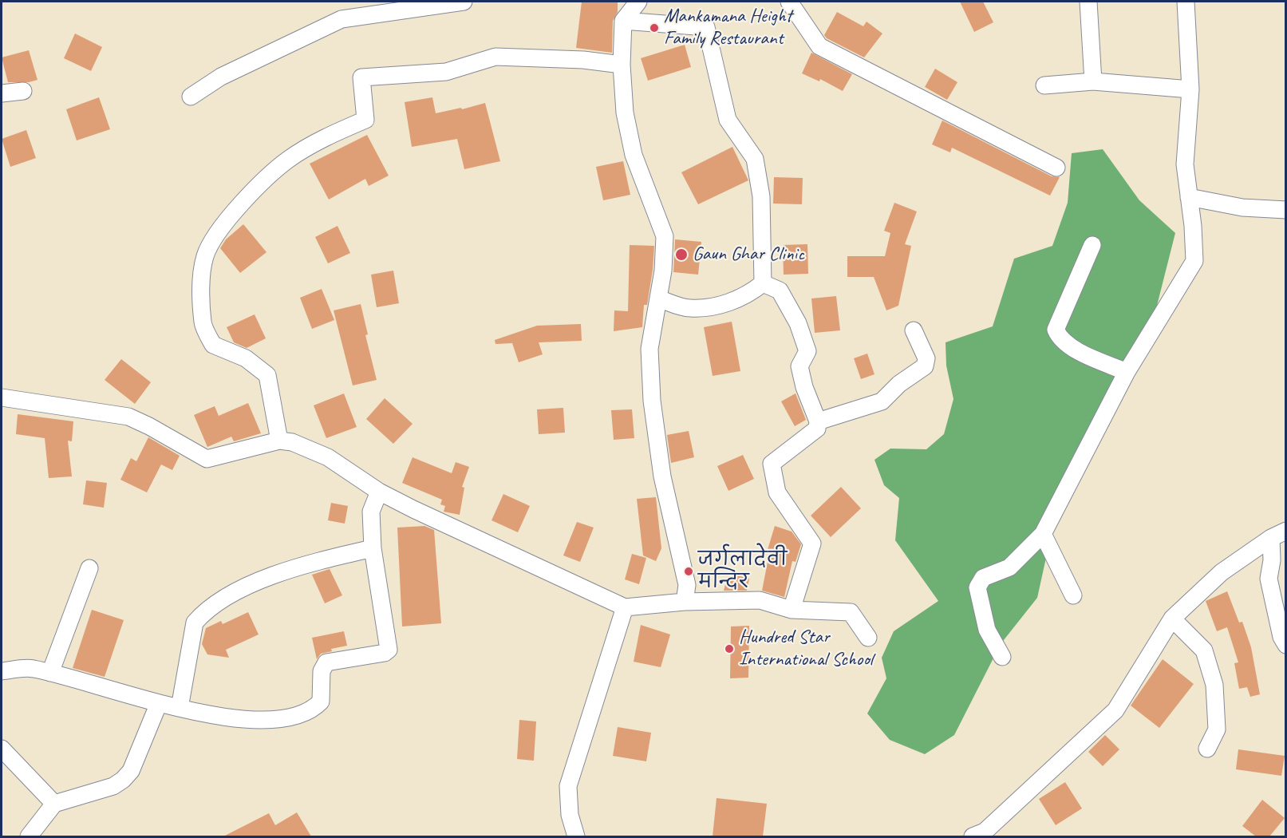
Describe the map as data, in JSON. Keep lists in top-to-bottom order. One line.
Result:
{"places":["Mankamana Height Family Restaurant","Gaun Ghar Clinic","जर्गलादेवी मन्दिर","Hundred Star International School"]}
